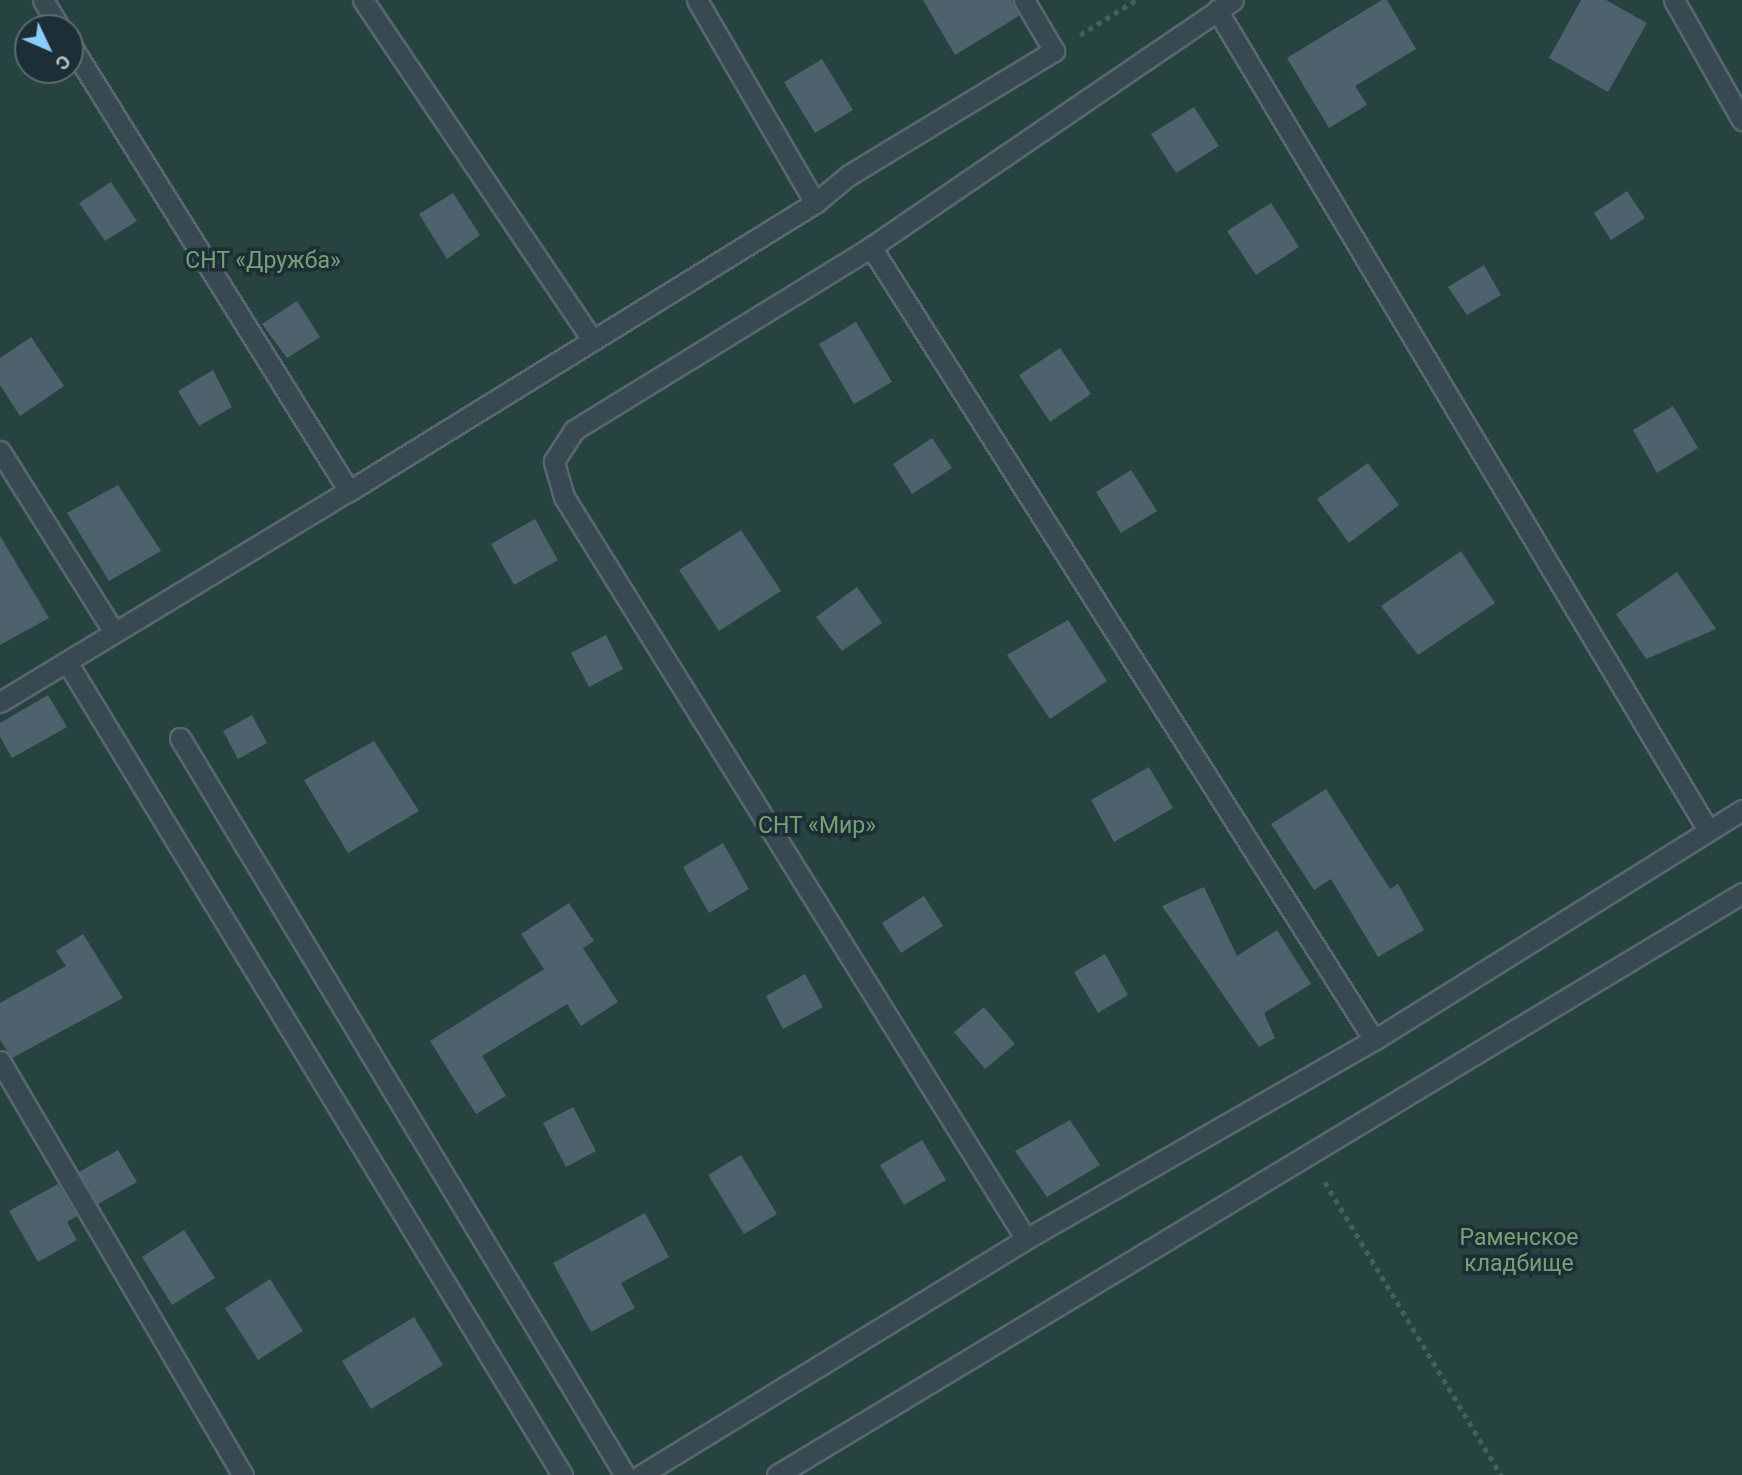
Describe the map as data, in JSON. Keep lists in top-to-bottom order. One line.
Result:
{"parks":["СНТ «Дружба»","СНТ «Мир»","Раменское кладбище"],"north":"bottom right"}
